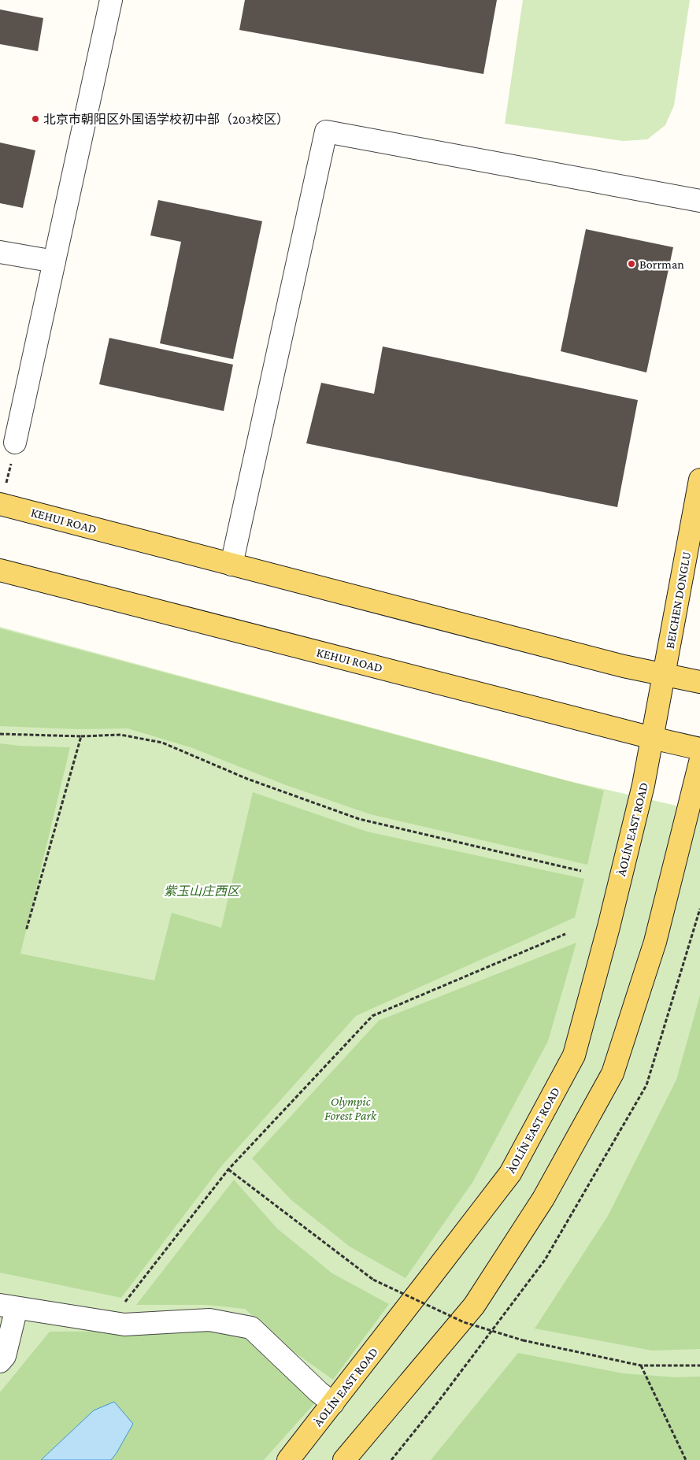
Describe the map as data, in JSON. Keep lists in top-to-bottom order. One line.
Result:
{"streets":{"main road":["KEHUI ROAD","BEICHEN DONGLU","ÀOLÍN EAST ROAD"]},"crossings":[["KEHUI ROAD","BEICHEN DONGLU"],["KEHUI ROAD","ÀOLÍN EAST ROAD"],["BEICHEN DONGLU","ÀOLÍN EAST ROAD"]],"parks":["紫玉山庄西区","Olympic Forest Park"],"places":["北京市朝阳区外国语学校初中部（203校区）","Borrman"]}
